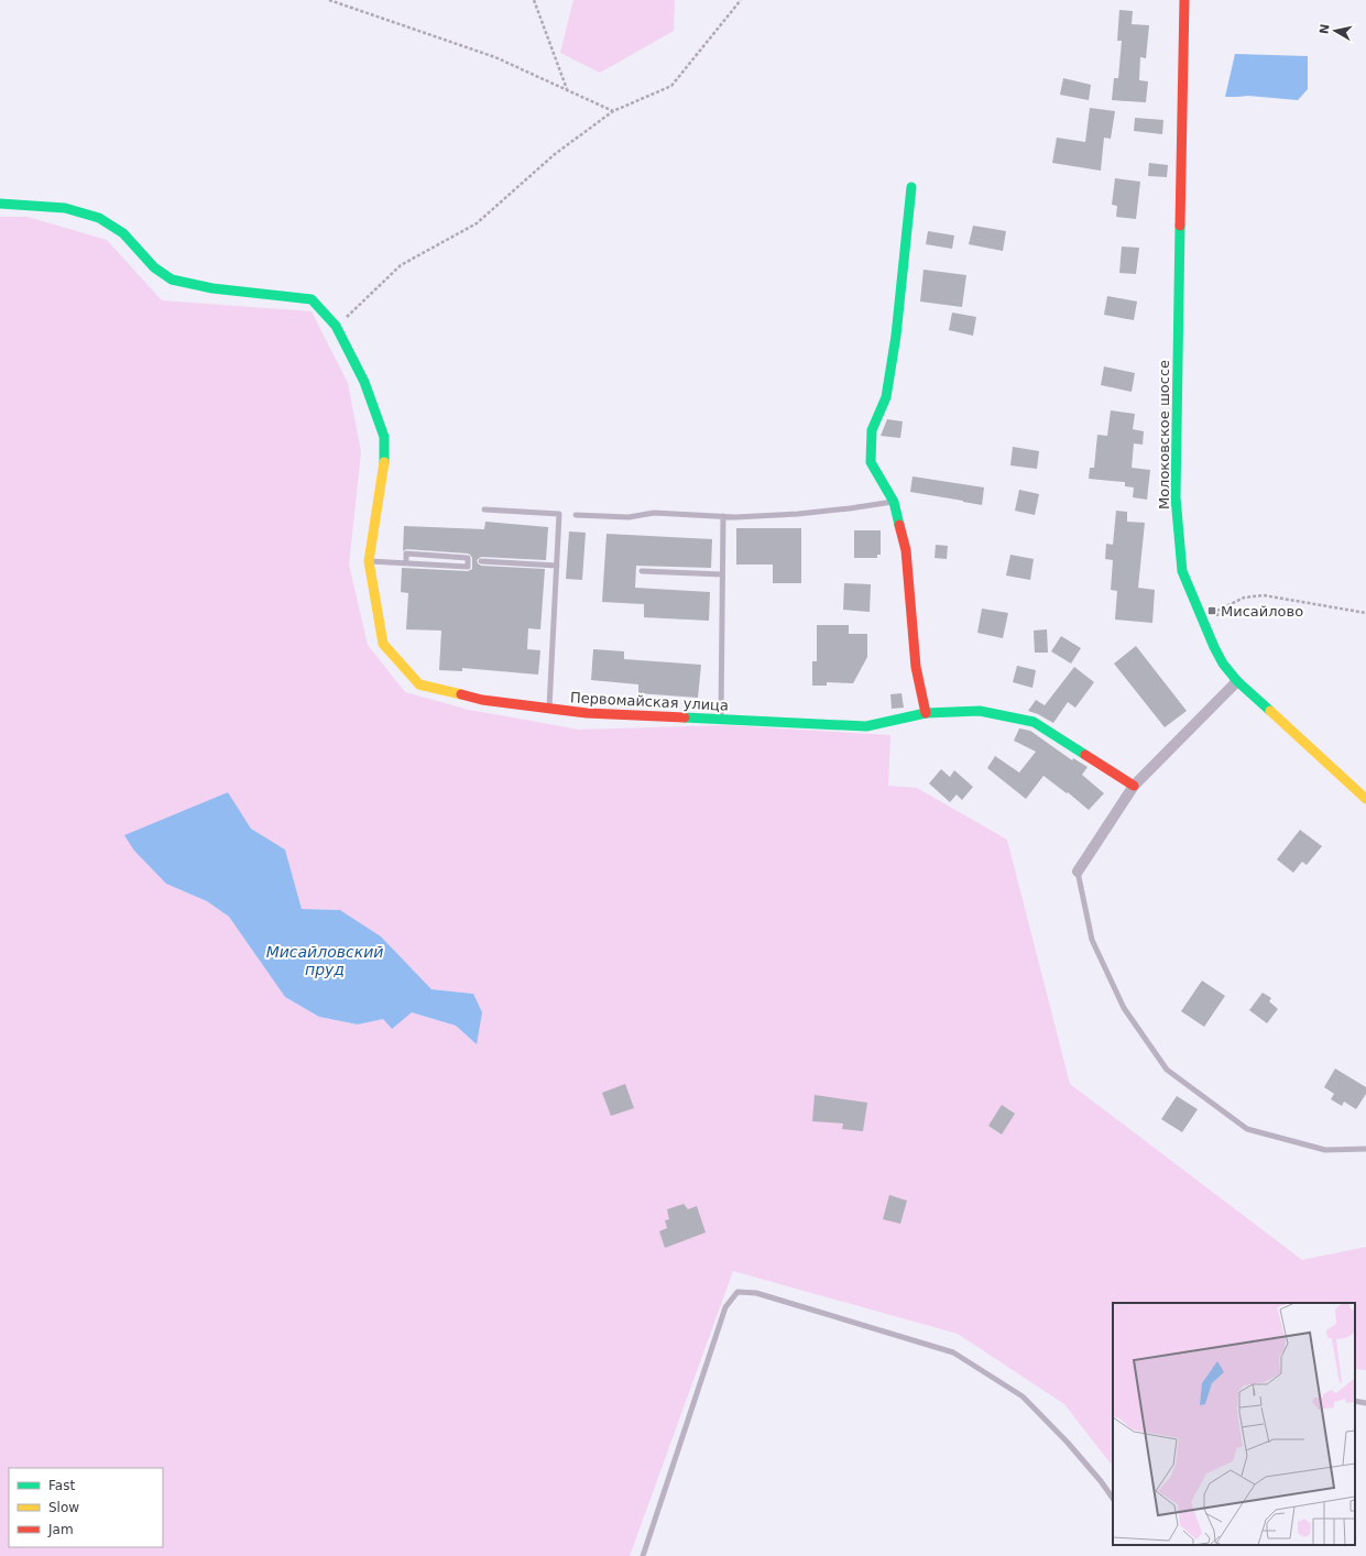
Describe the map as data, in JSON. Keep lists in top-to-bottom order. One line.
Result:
{"streets":{"street":["Молоковское шоссе","Первомайская улица"]},"water":["Мисайловский пруд"],"places":{"transit":["Мисайлово"]},"legend":["Fast","Slow","Jam"],"north":"left"}
